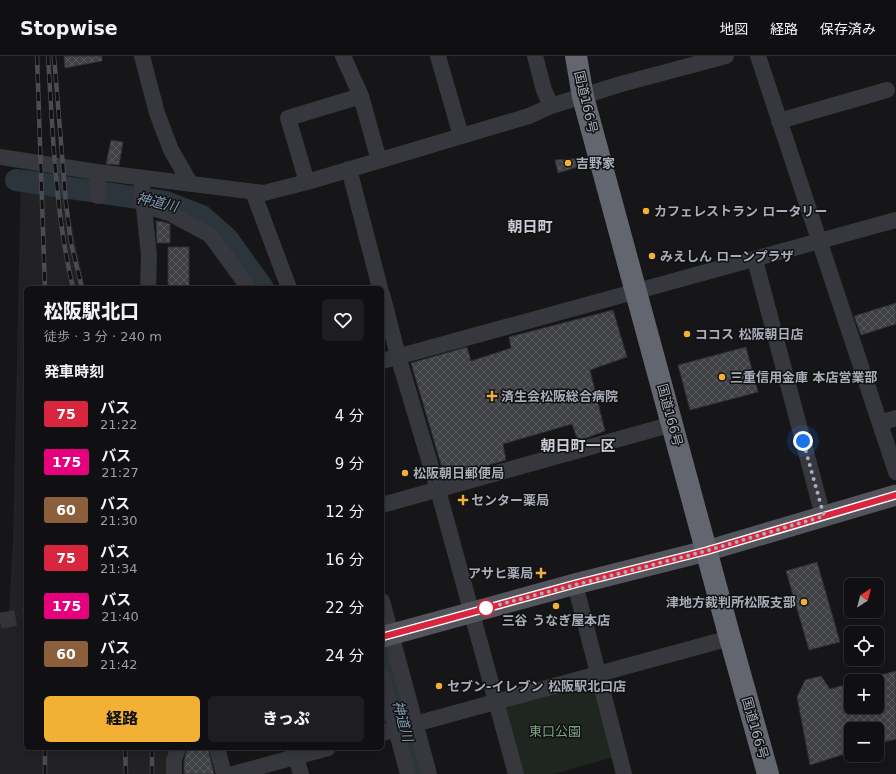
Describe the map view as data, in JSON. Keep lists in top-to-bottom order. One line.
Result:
{"streets":{"highway":["国道166号"]},"districts":["朝日町","朝日町一区"],"water":["神道川"],"parks":["東口公園"],"places":{"other":["吉野家","カフェレストラン ロータリー","みえしん ローンプラザ","ココス 松阪朝日店","三重信用金庫 本店営業部","松阪朝日郵便局","津地方裁判所松阪支部","三谷 うなぎ屋本店","セブン-イレブン 松阪駅北口店"],"health":["済生会松阪総合病院","センター薬局","アサヒ薬局"]},"lines":["bus line 75"],"north":"top right","page":{"header":"Stopwise","nav":["地図","経路","保存済み"],"heading":[["松阪駅北口","徒歩 · 3 分 · 240 m"],"発車時刻"],"list":[{"mark":"75","name":"バス","note":"21:22","value":"4 分"},{"mark":"175","name":"バス","note":"21:27","value":"9 分"},{"mark":"60","name":"バス","note":"21:30","value":"12 分"},{"mark":"75","name":"バス","note":"21:34","value":"16 分"},{"mark":"175","name":"バス","note":"21:40","value":"22 分"},{"mark":"60","name":"バス","note":"21:42","value":"24 分"}],"map_buttons":["+","−"],"buttons":["経路","きっぷ"]}}
